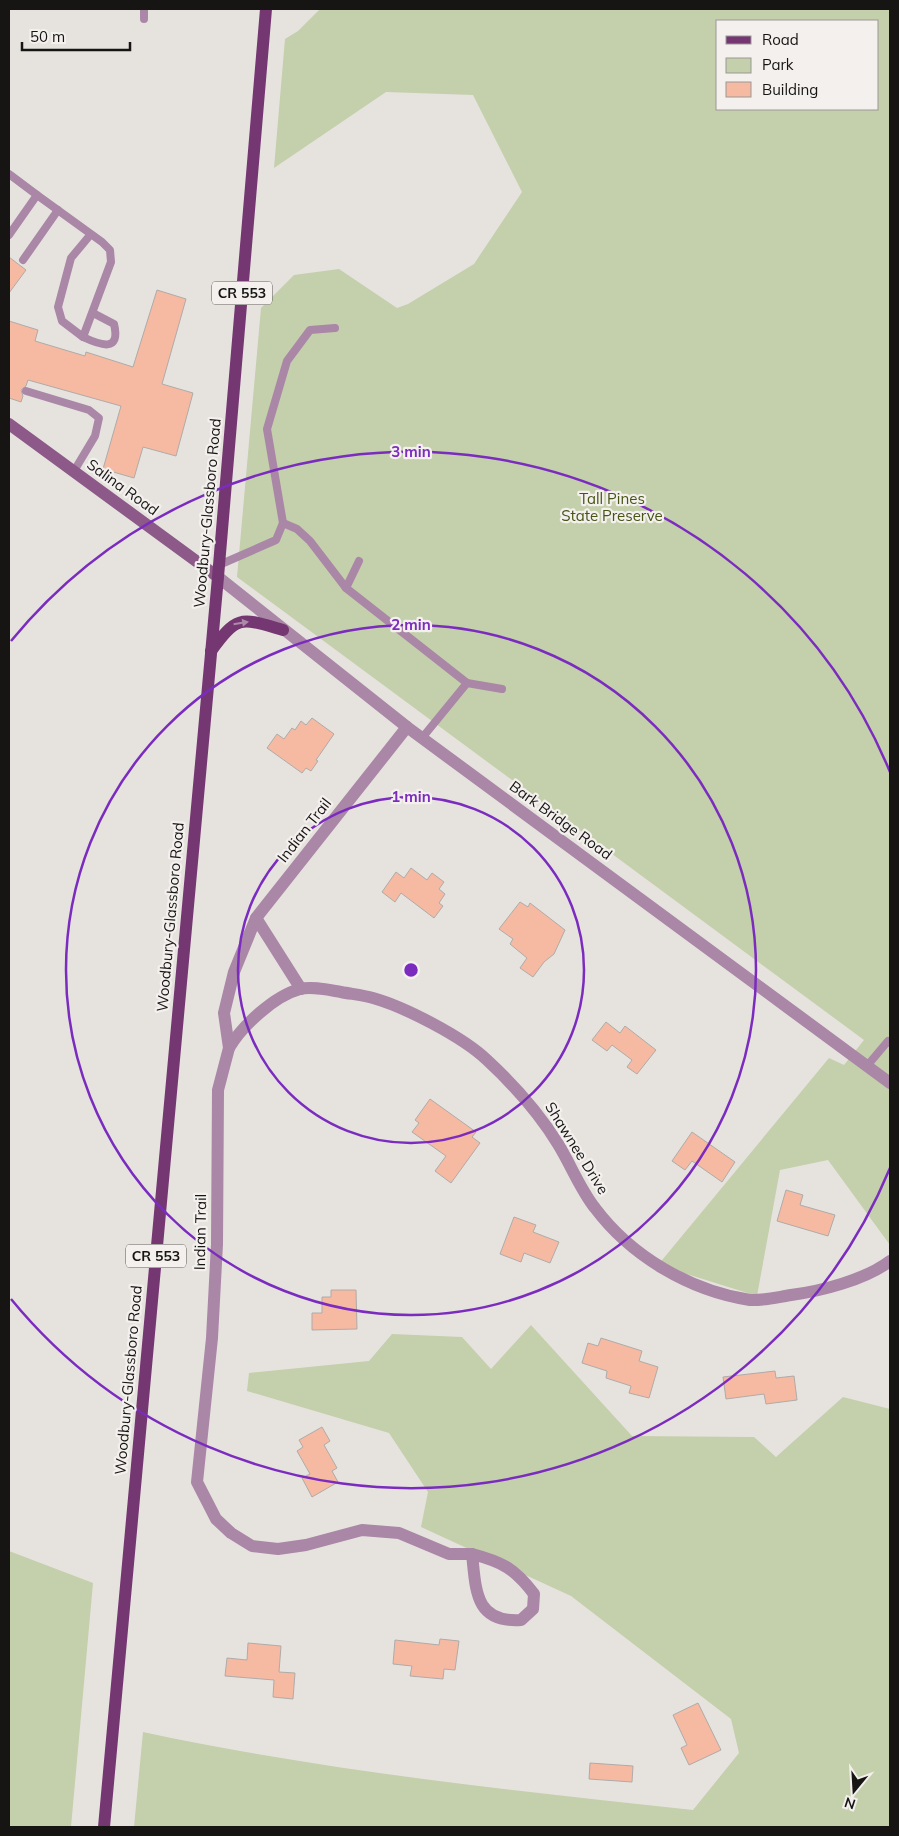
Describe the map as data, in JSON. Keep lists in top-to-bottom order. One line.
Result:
{"streets":{"main road":["CR 553","Woodbury-Glassboro Road"],"street":["Salina Road","Bark Bridge Road","Indian Trail","Shawnee Drive"]},"crossings":[["Salina Road","Woodbury-Glassboro Road"],["Salina Road","Bark Bridge Road"],["Woodbury-Glassboro Road","Bark Bridge Road"],["Bark Bridge Road","Indian Trail"]],"parks":["Tall Pines State Preserve"],"legend":["Road","Park","Building"],"scale_bar":"50 m","north":"bottom","rings":["3 min","2 min","1 min"]}
